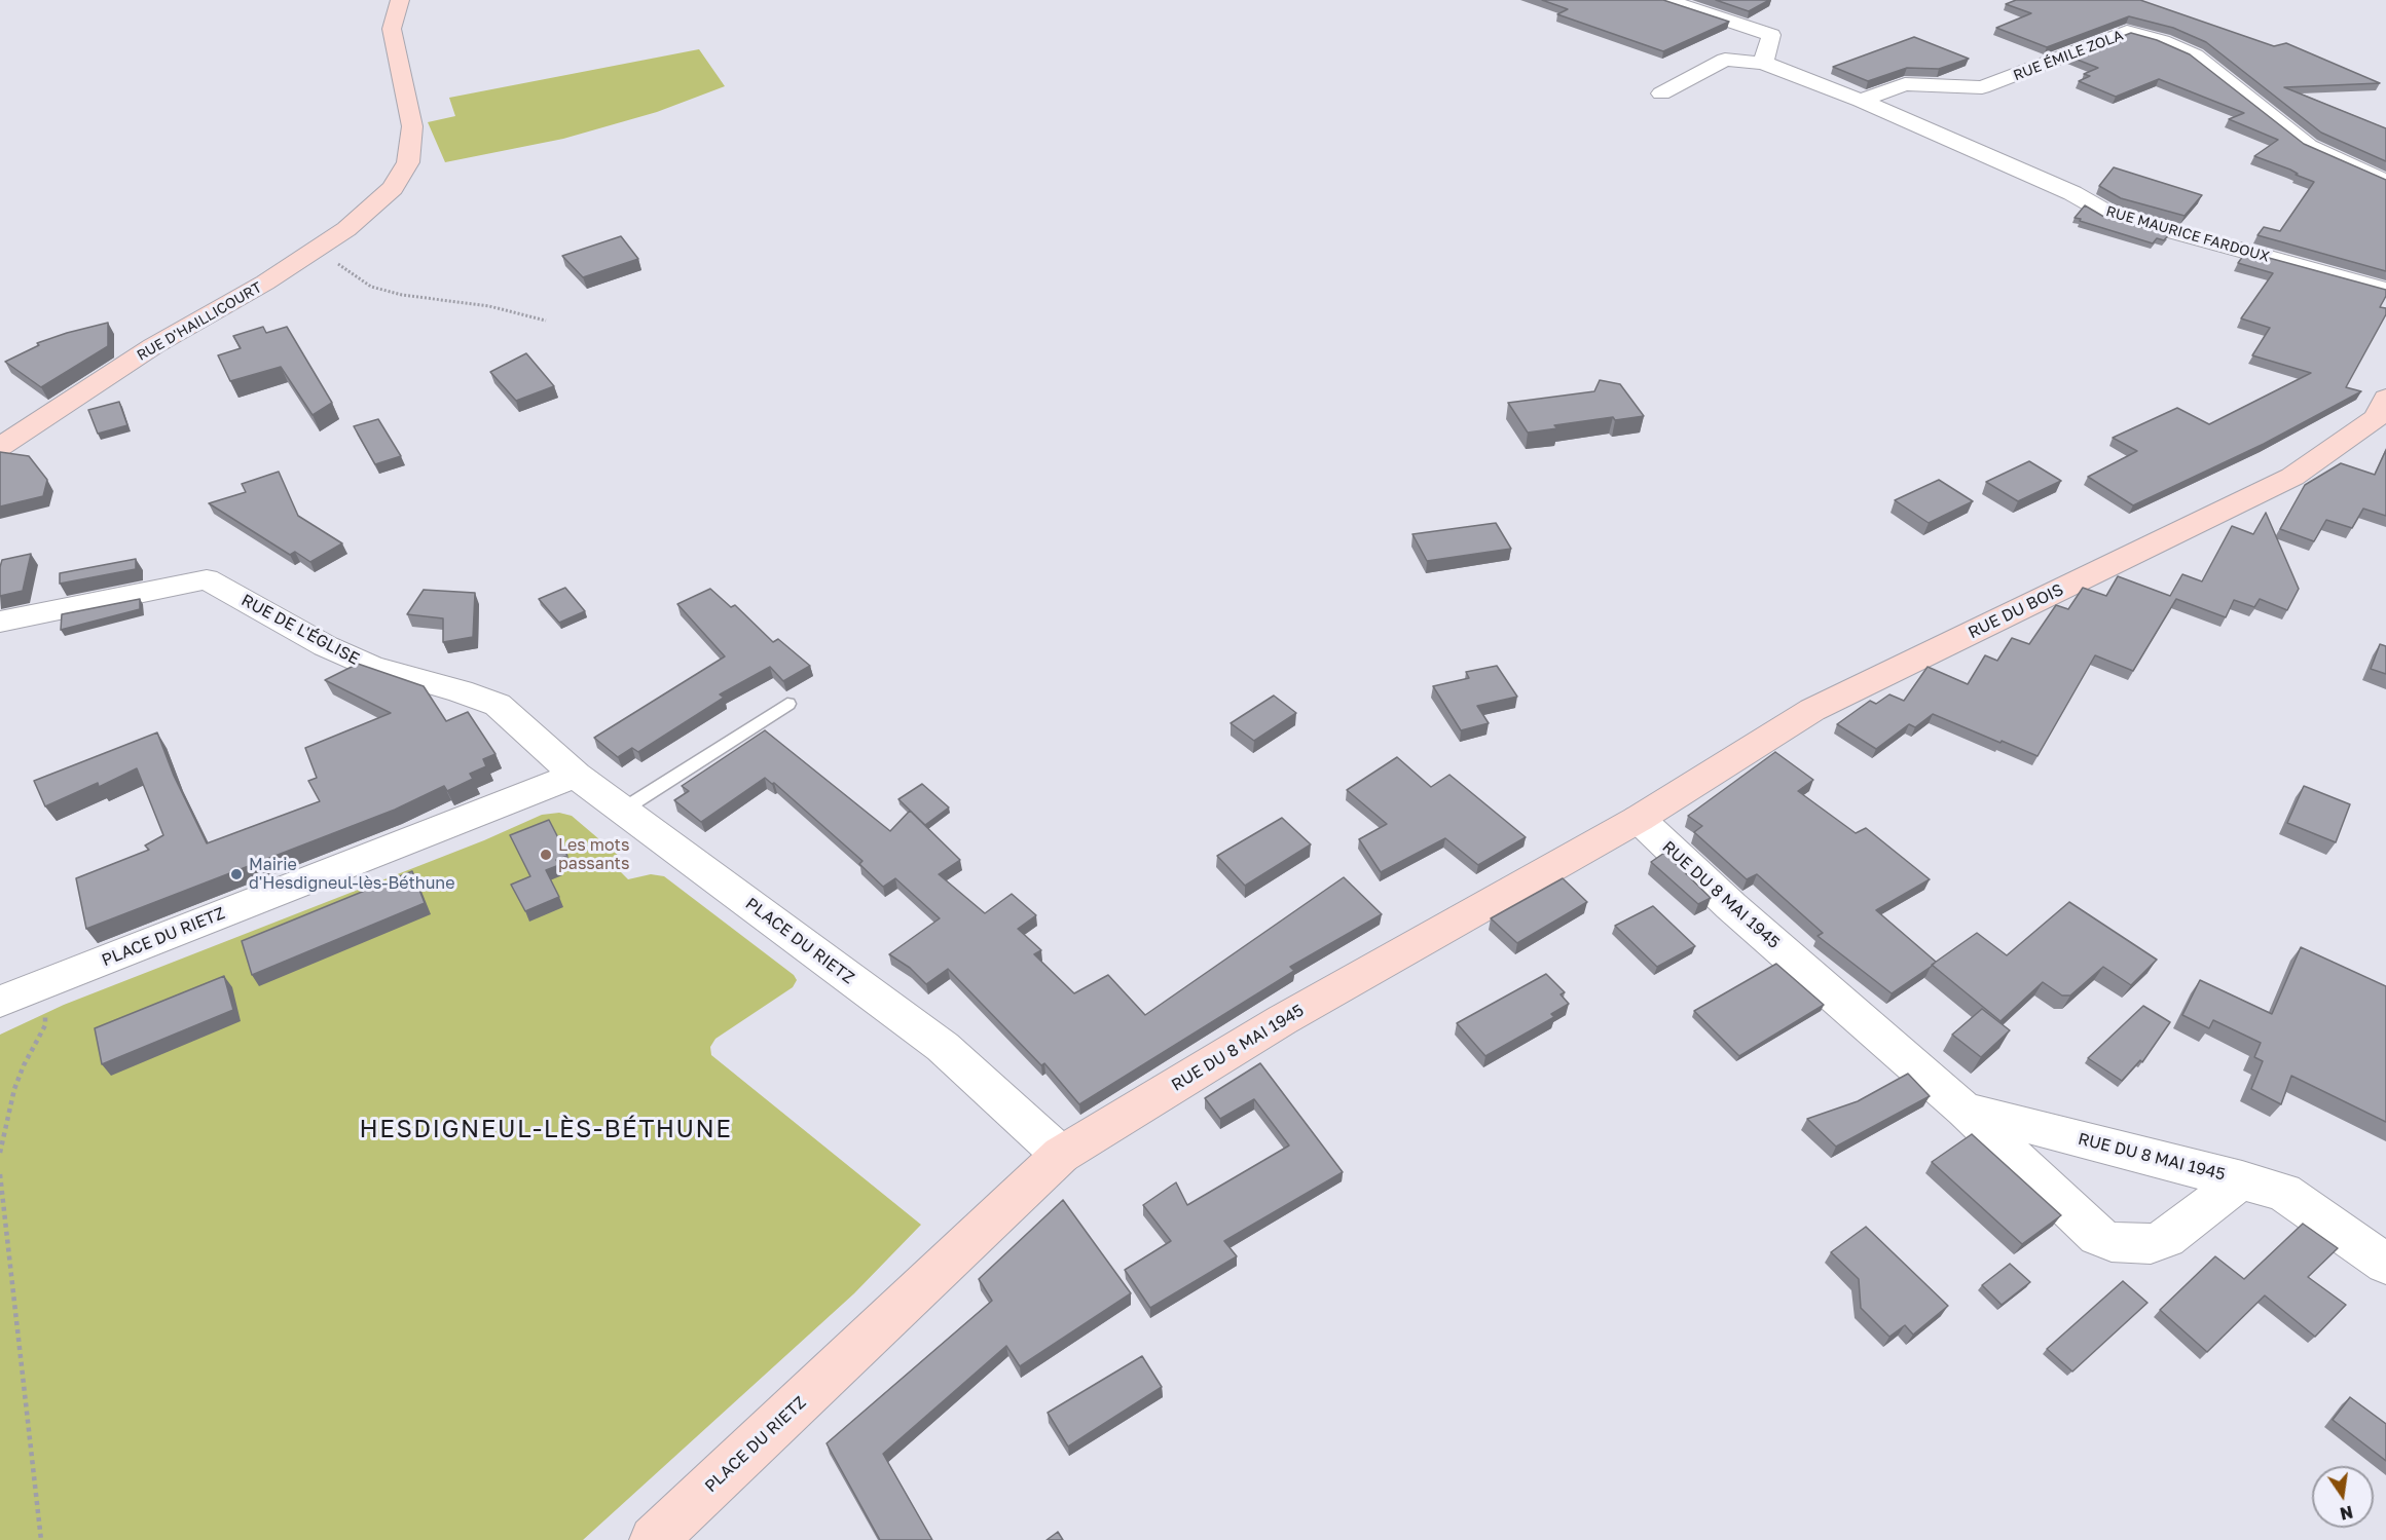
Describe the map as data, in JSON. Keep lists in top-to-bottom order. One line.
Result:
{"streets":{"street":["RUE ÉMILE ZOLA","RUE MAURICE FARDOUX","RUE D'HAILLICOURT","RUE DU BOIS","RUE DE L'ÉGLISE","RUE DU 8 MAI 1945","PLACE DU RIETZ"]},"crossings":[["RUE ÉMILE ZOLA","RUE MAURICE FARDOUX"],["RUE DU BOIS","RUE DU 8 MAI 1945"],["RUE DE L'ÉGLISE","PLACE DU RIETZ"],["RUE DU 8 MAI 1945","PLACE DU RIETZ"]],"districts":["HESDIGNEUL-LÈS-BÉTHUNE"],"places":["Les mots passants","Mairie d'Hesdigneul-lès-Béthune"],"north":"bottom"}
